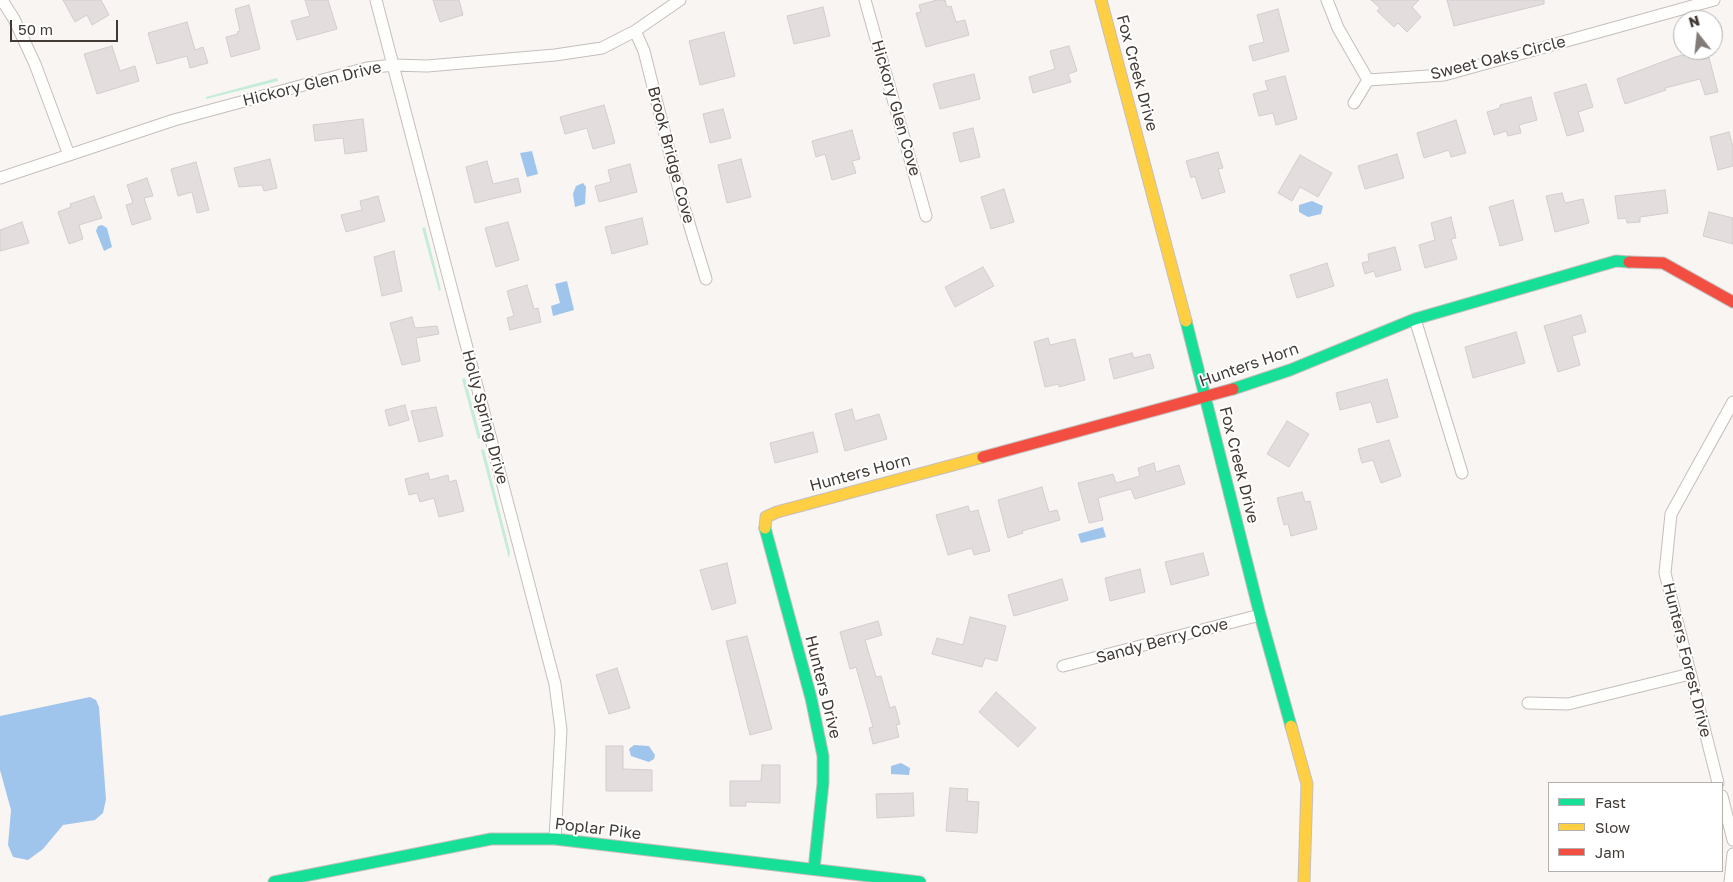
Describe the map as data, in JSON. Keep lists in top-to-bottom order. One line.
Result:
{"streets":{"street":["Sweet Oaks Circle","Fox Creek Drive","Hickory Glen Drive","Hickory Glen Cove","Brook Bridge Cove","Hunters Horn","Holly Spring Drive","Sandy Berry Cove","Hunters Forest Drive","Hunters Drive","Poplar Pike"]},"crossings":[["Fox Creek Drive","Hunters Horn"],["Fox Creek Drive","Sandy Berry Cove"],["Hickory Glen Drive","Brook Bridge Cove"],["Hickory Glen Drive","Holly Spring Drive"],["Hunters Horn","Hunters Drive"],["Holly Spring Drive","Poplar Pike"],["Hunters Drive","Poplar Pike"]],"legend":["Fast","Slow","Jam"],"scale_bar":"50 m","north":"top"}
